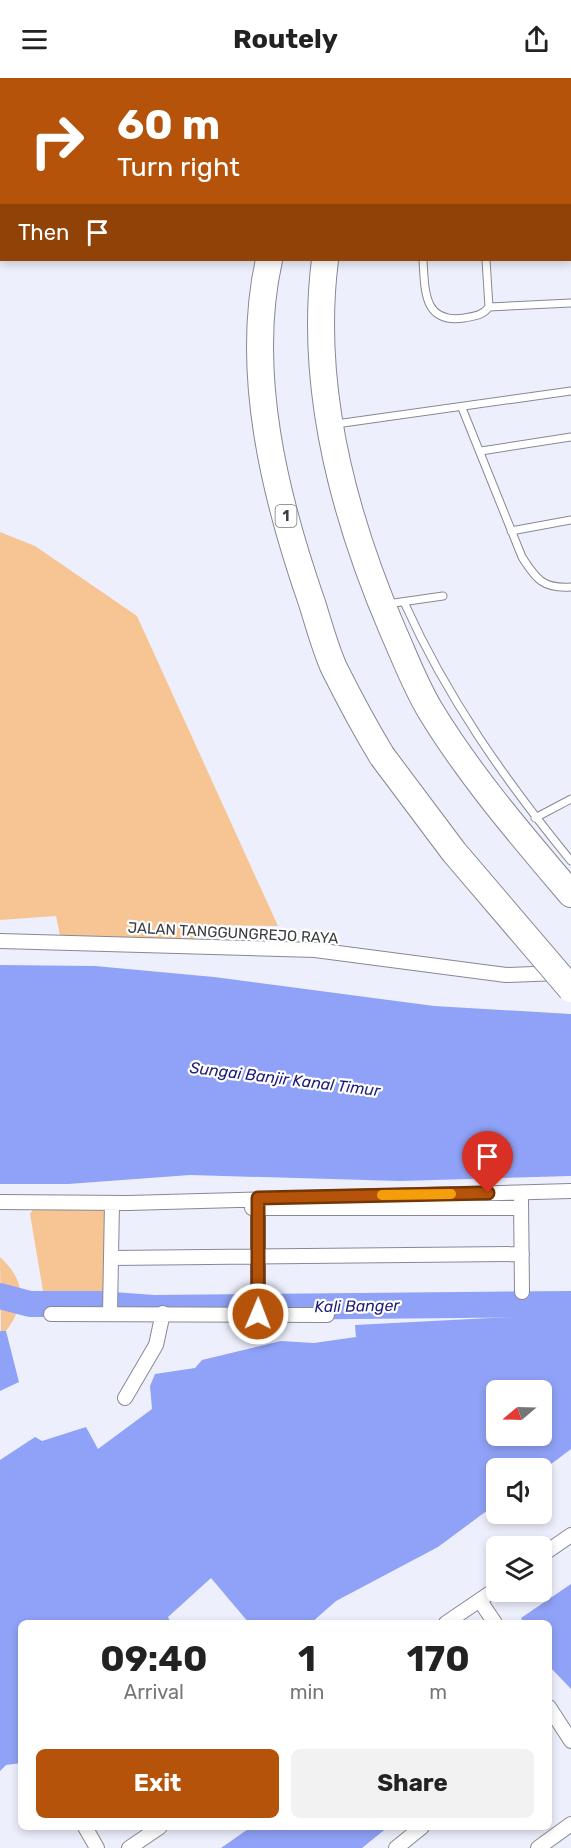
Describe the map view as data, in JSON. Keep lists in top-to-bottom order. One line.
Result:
{"streets":{"highway":["1"],"street":["JALAN TANGGUNGREJO RAYA"]},"water":["Sungai Banjir Kanal Timur","Kali Banger"],"north":"left","page":{"header":"Routely","turn":["60 m","Turn right"],"then":"Then","eta":["09:40","Arrival","1","min","170","m"],"buttons":["Exit","Share"]}}
